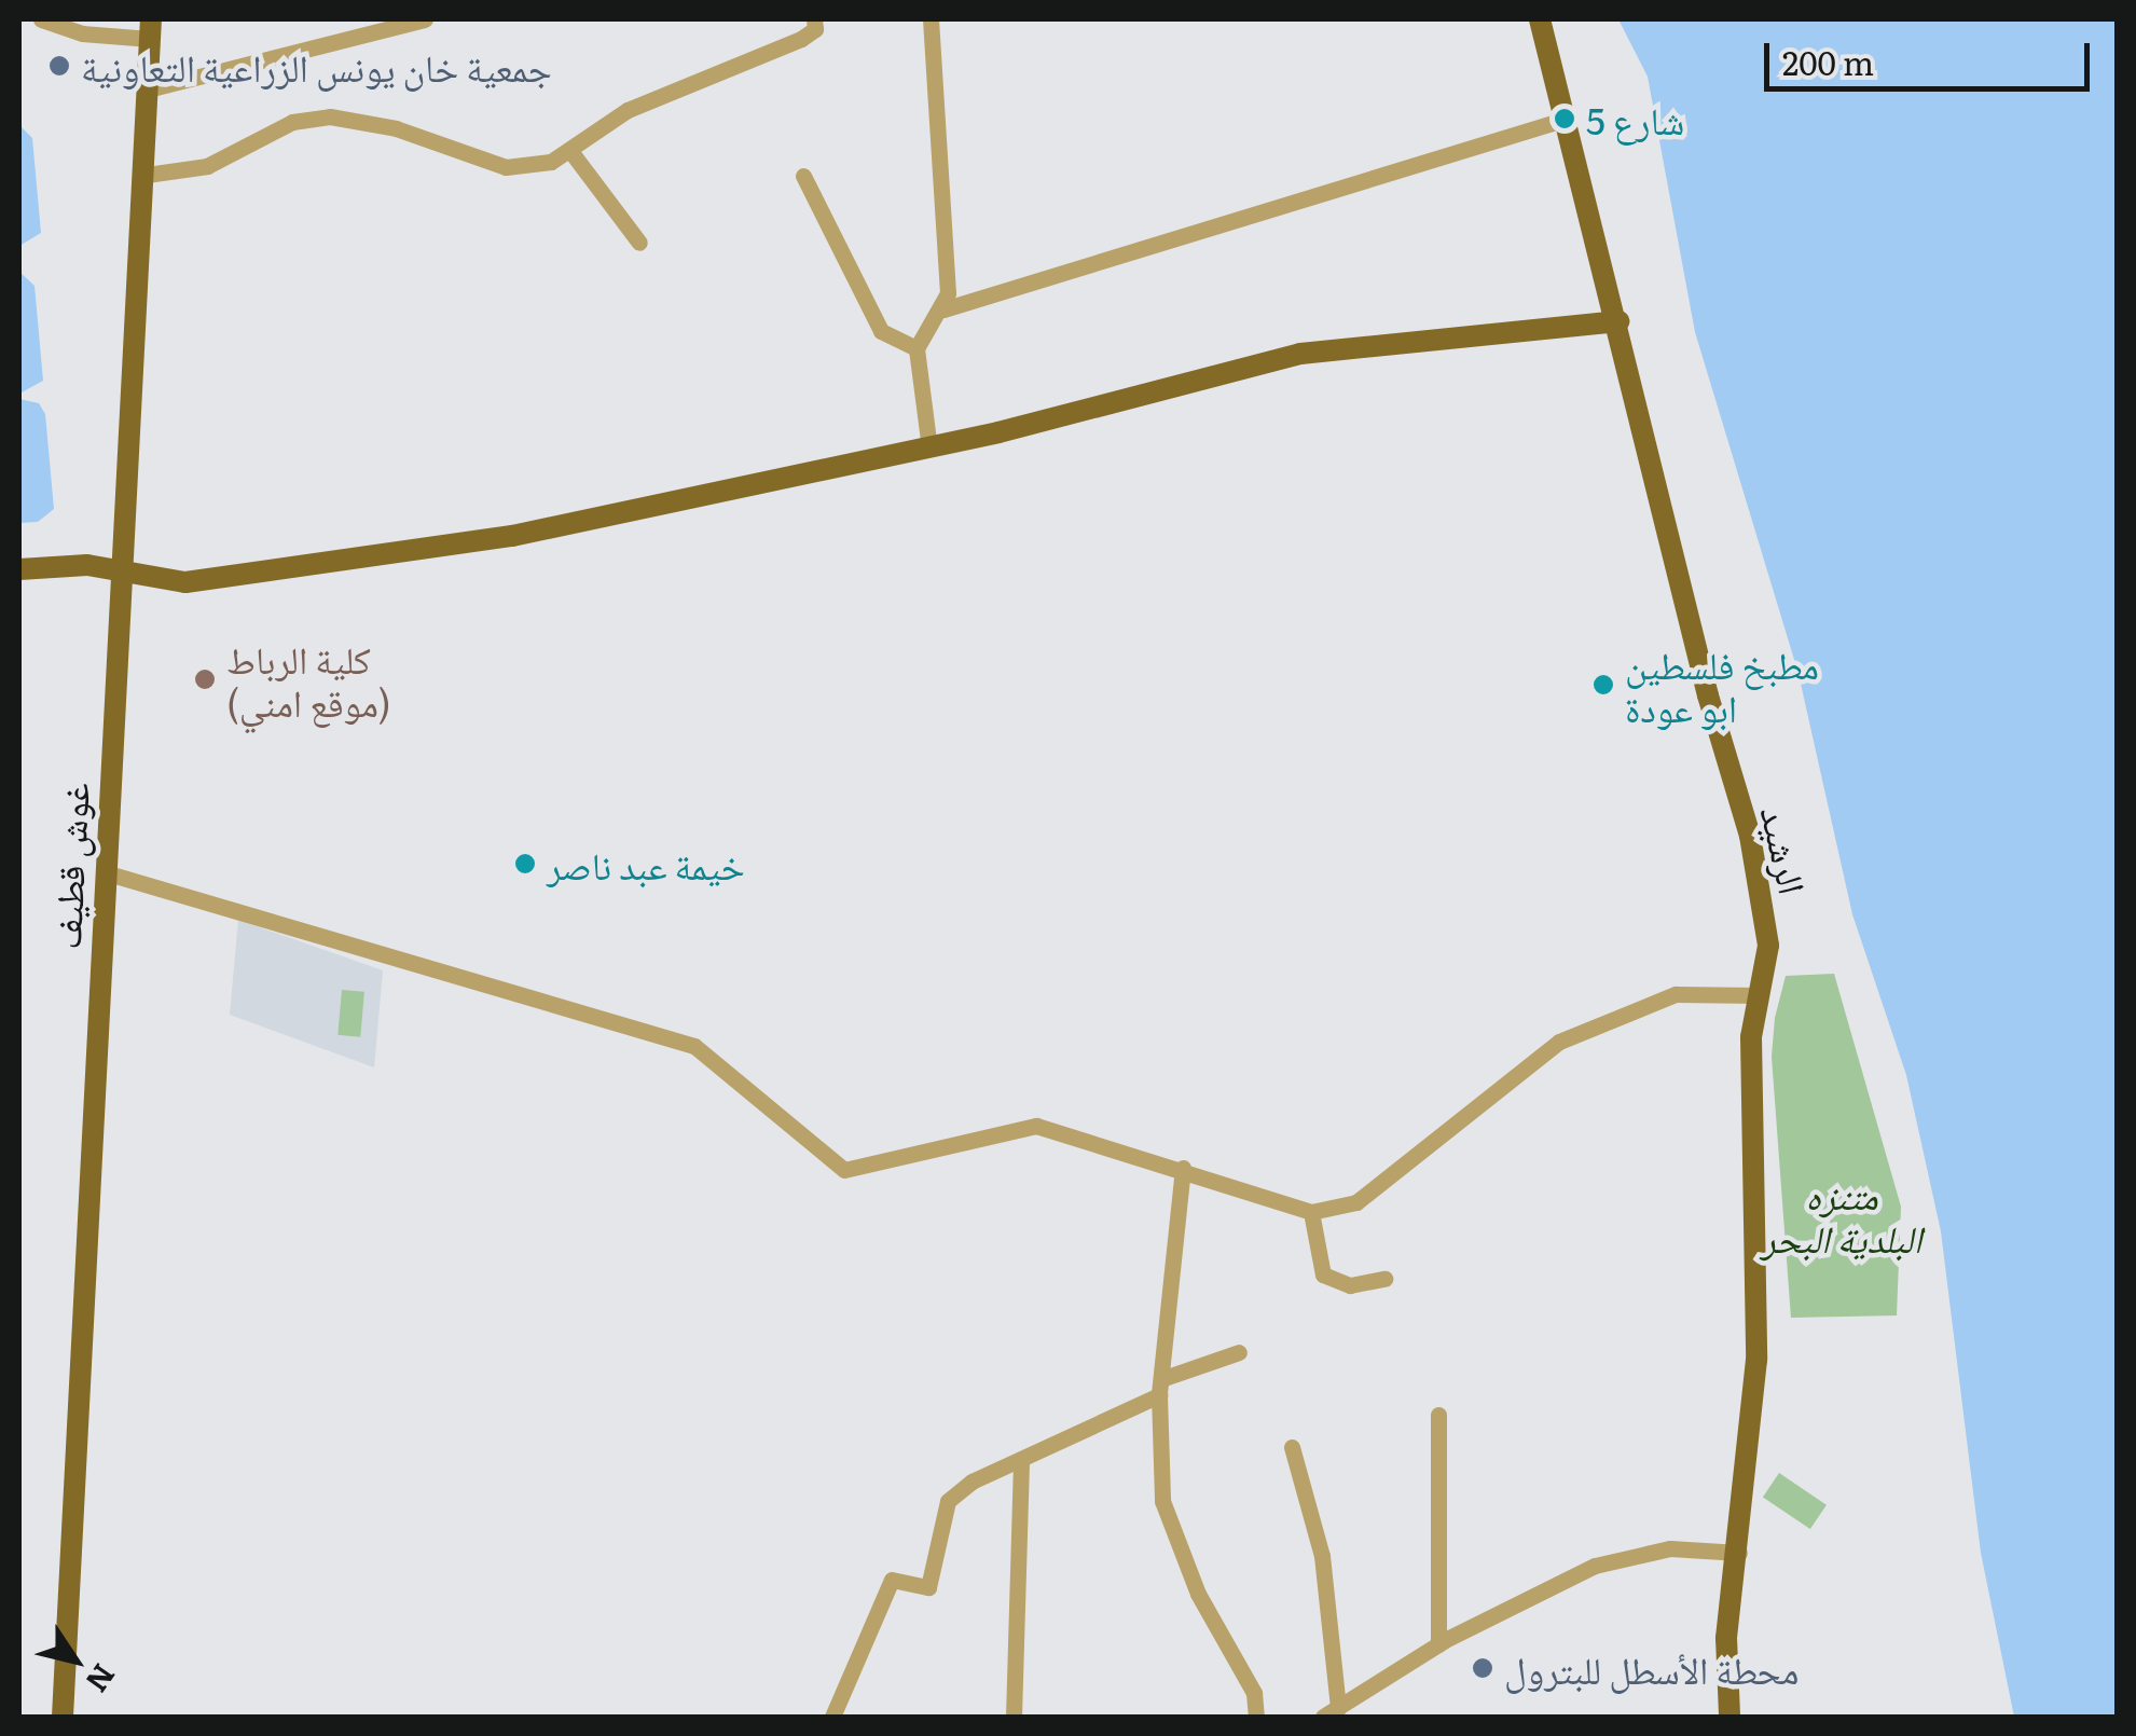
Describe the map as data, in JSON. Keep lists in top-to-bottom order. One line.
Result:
{"streets":{"main road":["الرشيد","غوش قطيف"]},"parks":["متنزه البلدية البحر"],"places":["جمعية خان يونس الزراعية التعاونية","شارع 5","كلية الرباط (موقع امني)","مطبخ فلسطين ابو عودة","خيمة عبد ناصر","محطة الأسطل للبترول"],"scale_bar":"200 m","north":"bottom right"}
